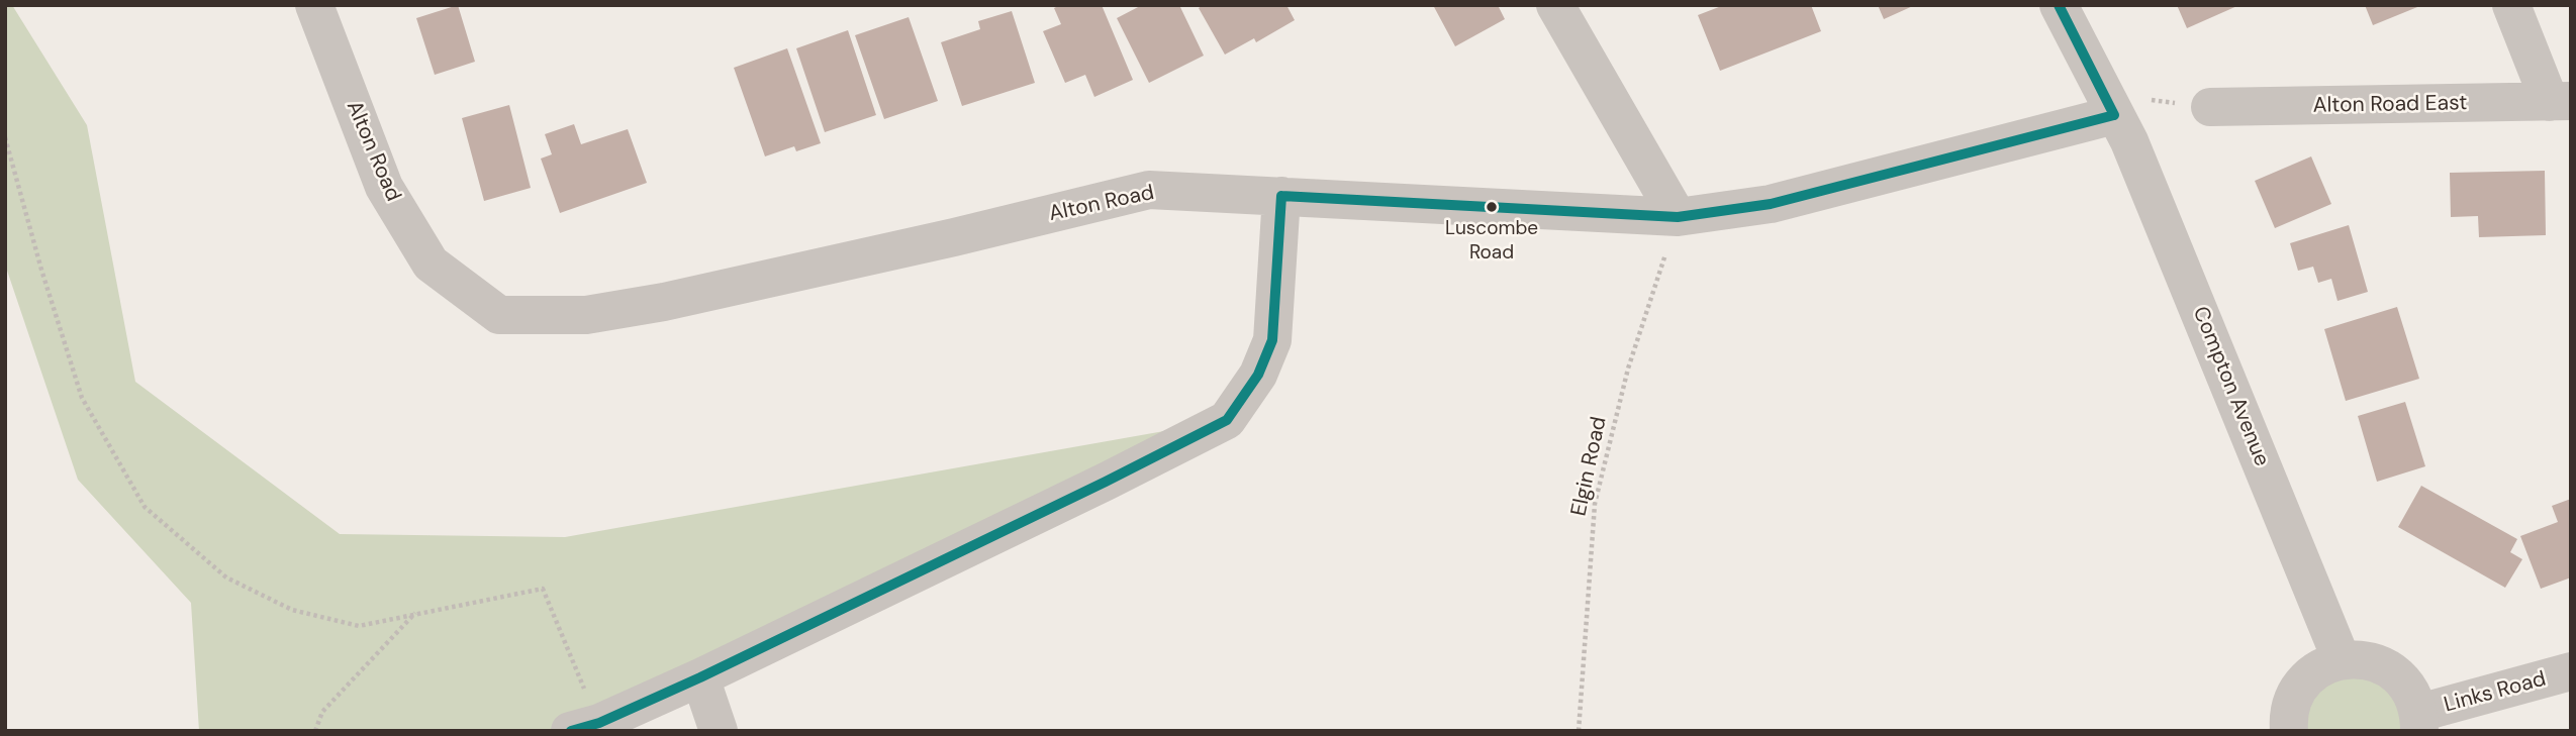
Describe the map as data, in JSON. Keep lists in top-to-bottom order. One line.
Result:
{"streets":{"street":["Alton Road East","Alton Road","Compton Avenue","Links Road"],"path":["Elgin Road"]},"crossings":[["Alton Road","Compton Avenue"],["Alton Road","Elgin Road"]],"places":["Luscombe Road"]}
